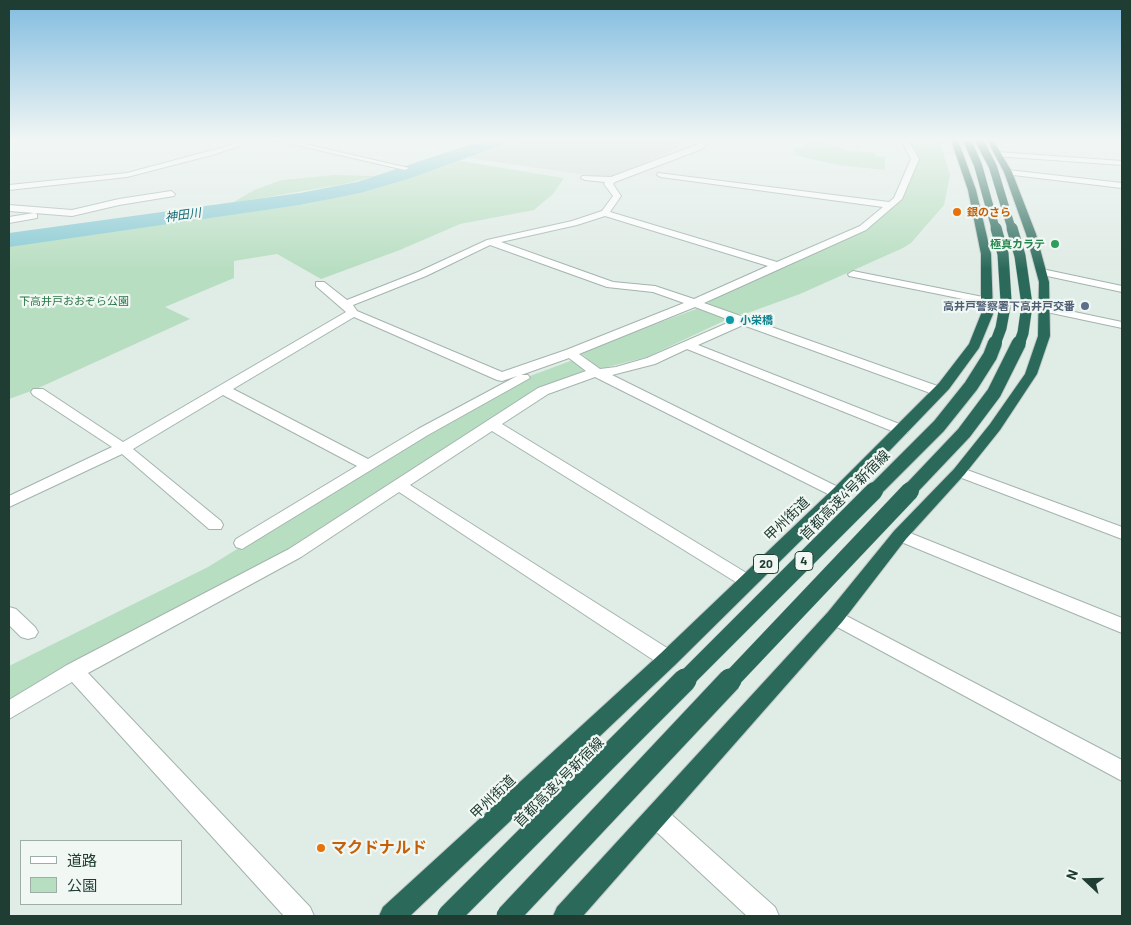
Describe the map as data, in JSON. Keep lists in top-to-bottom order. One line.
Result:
{"streets":{"highway":["首都高速4号新宿線","甲州街道","4","20"]},"water":["神田川"],"parks":["下高井戸おおぞら公園"],"places":["銀のさら","極真カラテ","高井戸警察署下高井戸交番","小栄橋","マクドナルド"],"legend":["道路","公園"],"north":"left"}
